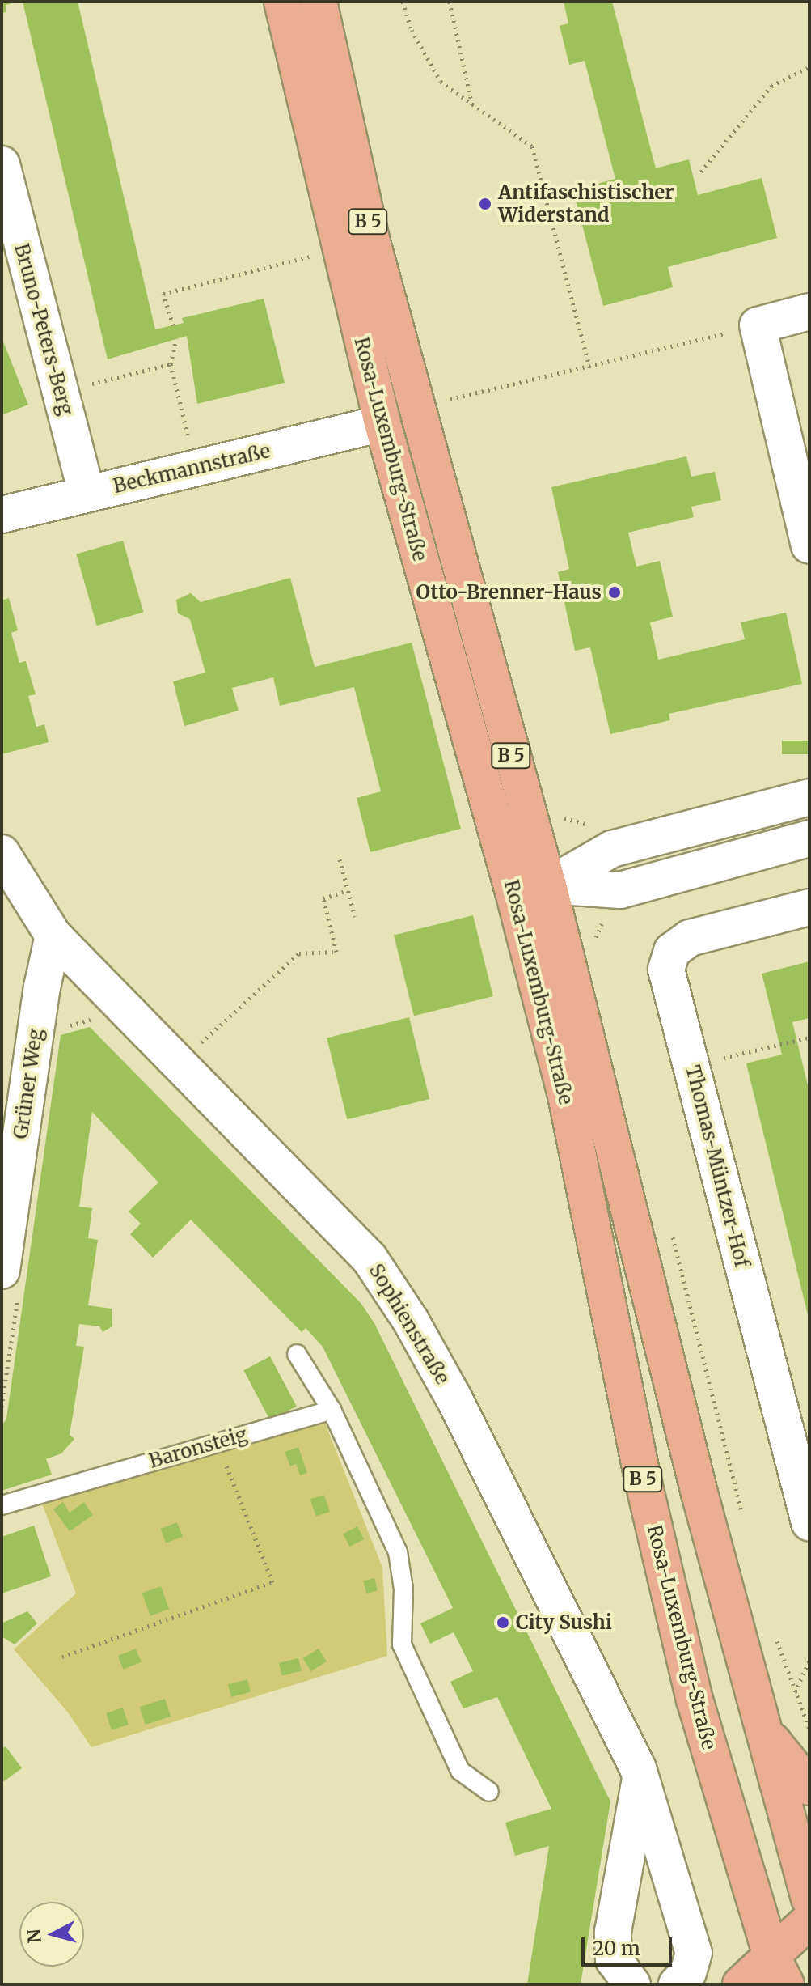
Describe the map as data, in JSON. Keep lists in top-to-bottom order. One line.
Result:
{"streets":{"main road":["B 5","Rosa-Luxemburg-Straße"],"street":["Bruno-Peters-Berg","Beckmannstraße","Grüner Weg","Thomas-Müntzer-Hof","Sophienstraße"],"lane":["Baronsteig"]},"crossings":[["Bruno-Peters-Berg","Beckmannstraße"],["Rosa-Luxemburg-Straße","Beckmannstraße"],["Grüner Weg","Sophienstraße"]],"places":["Antifaschistischer Widerstand","Otto-Brenner-Haus","City Sushi"],"scale_bar":"20 m","north":"left"}
